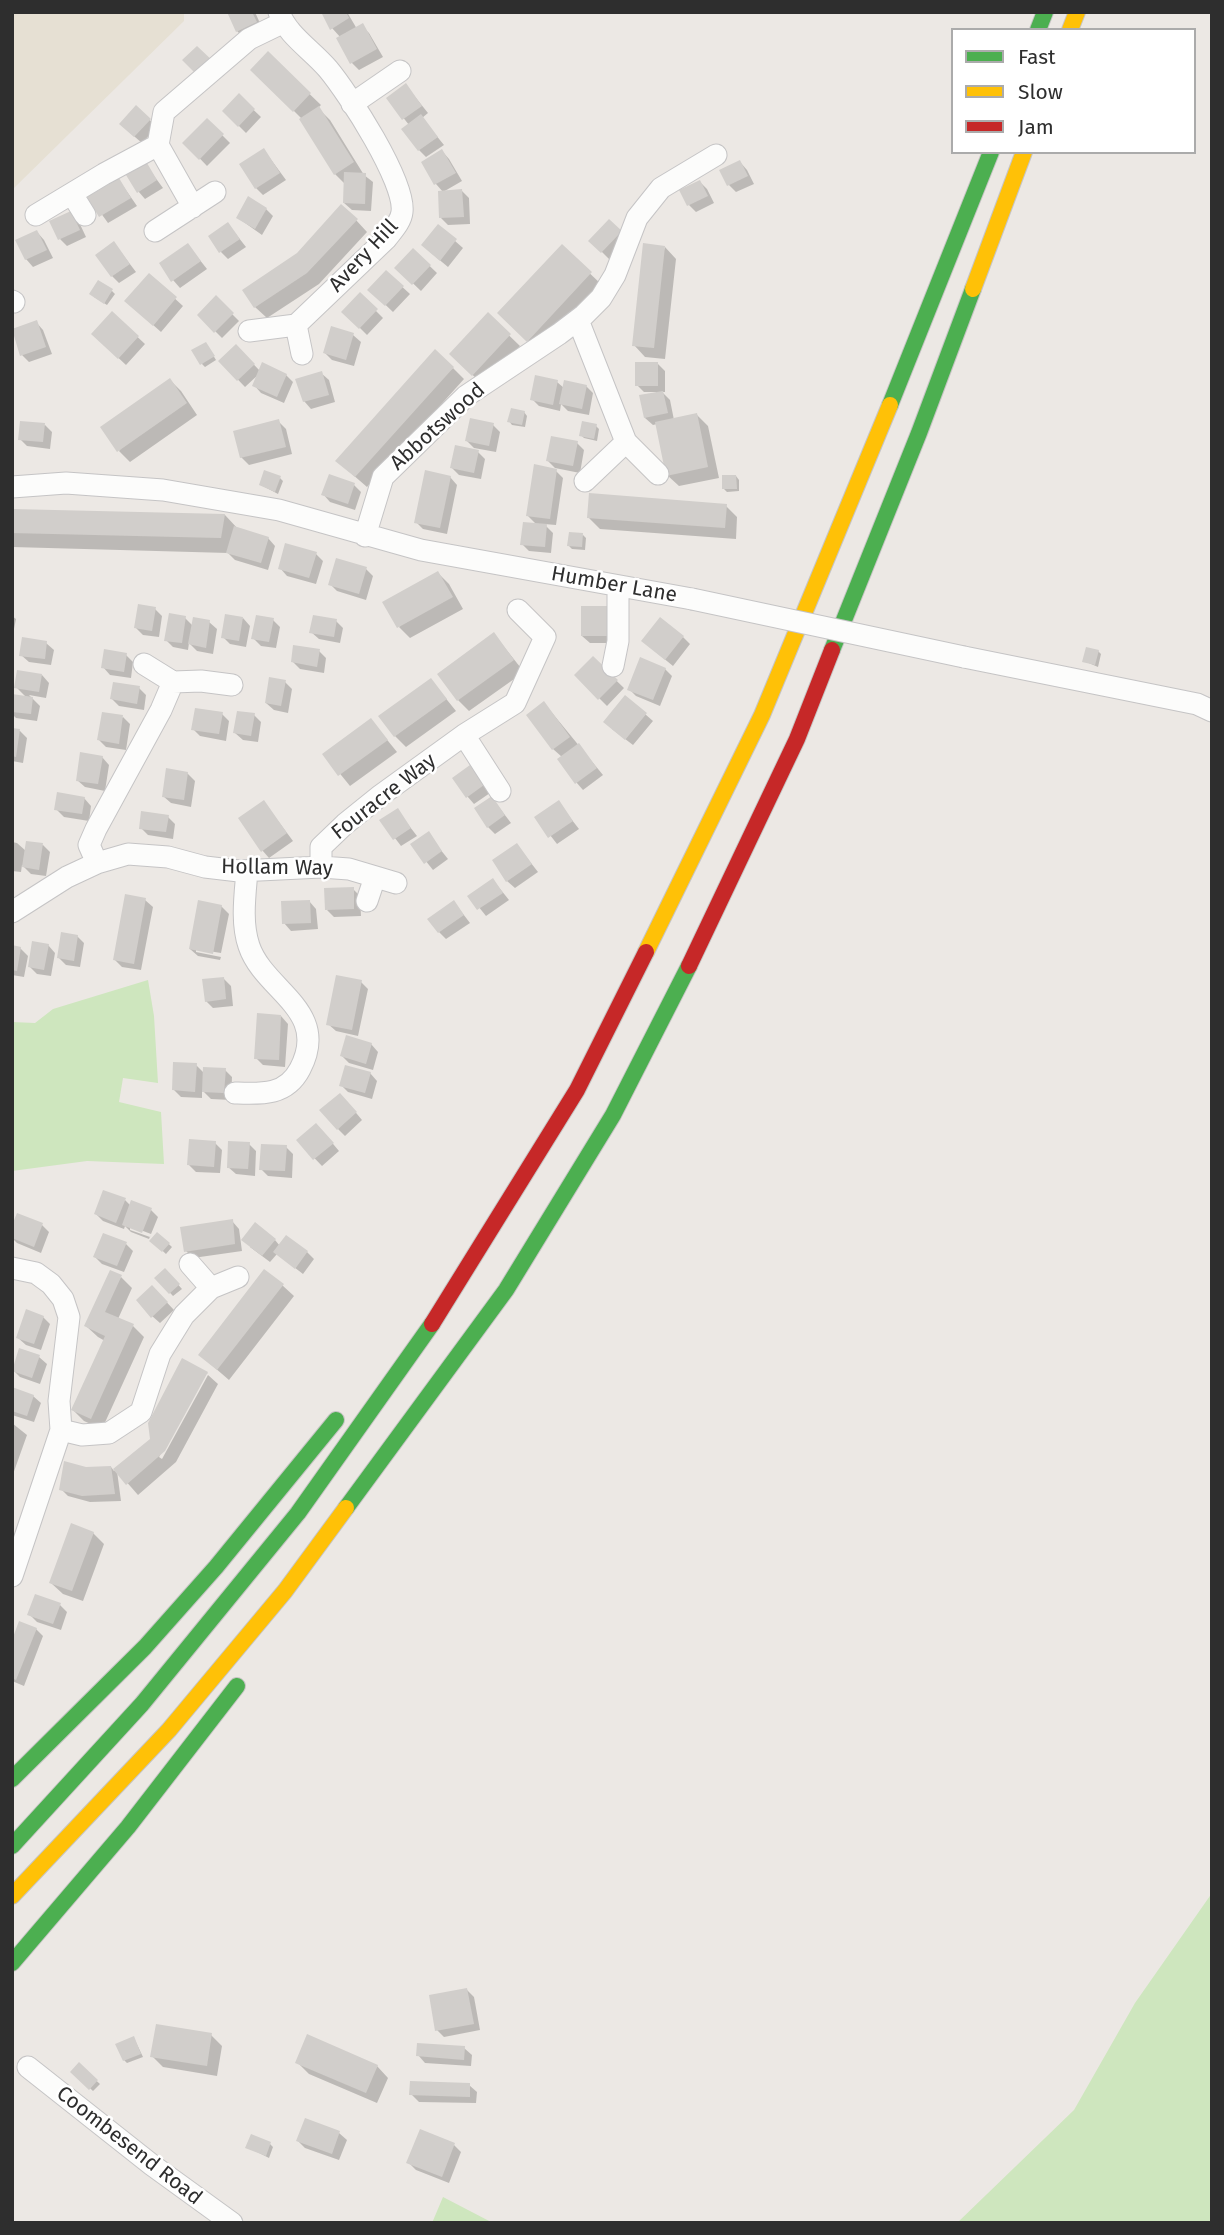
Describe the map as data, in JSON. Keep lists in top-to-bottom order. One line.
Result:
{"streets":{"street":["Avery Hill","Abbotswood","Humber Lane","Fouracre Way","Hollam Way","Coombesend Road"]},"crossings":[["Abbotswood","Humber Lane"],["Fouracre Way","Hollam Way"]],"legend":["Fast","Slow","Jam"]}
